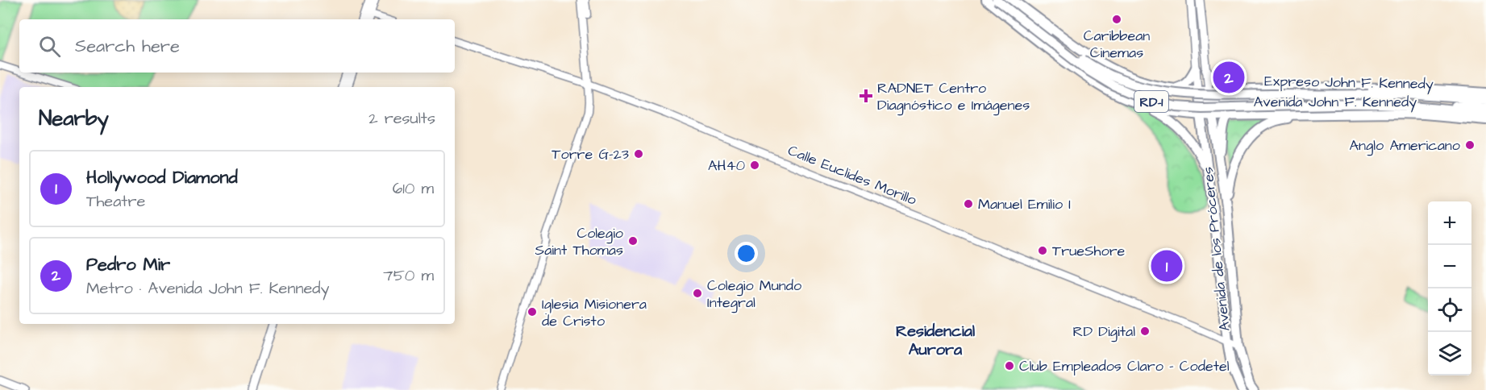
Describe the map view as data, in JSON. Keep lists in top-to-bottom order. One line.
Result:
{"streets":{"main road":["Expreso John F. Kennedy","RD-1","Avenida John F. Kennedy","Avenida de los Próceres"],"street":["Calle Euclides Morillo"]},"crossings":[["Avenida John F. Kennedy","Avenida de los Próceres"],["Calle Euclides Morillo","Avenida de los Próceres"]],"districts":["Residencial Aurora"],"places":{"other":["Caribbean Cinemas","Anglo Americano","Torre G-23","AH40","Manuel Emilio I","Colegio Saint Thomas","TrueShore","Colegio Mundo Integral","Iglesia Misionera de Cristo","RD Digital","Club Empleados Claro - Codetel"],"health":["RADNET Centro Diagnóstico e Imágenes"]},"page":{"search":"Search here","pins":["2","1"],"heading":["Nearby","2 results"],"list":[{"mark":"1","name":"Hollywood Diamond","note":"Theatre","value":"610 m"},{"mark":"2","name":"Pedro Mir","note":"Metro · Avenida John F. Kennedy","value":"750 m"}],"map_buttons":["+","−"]}}
